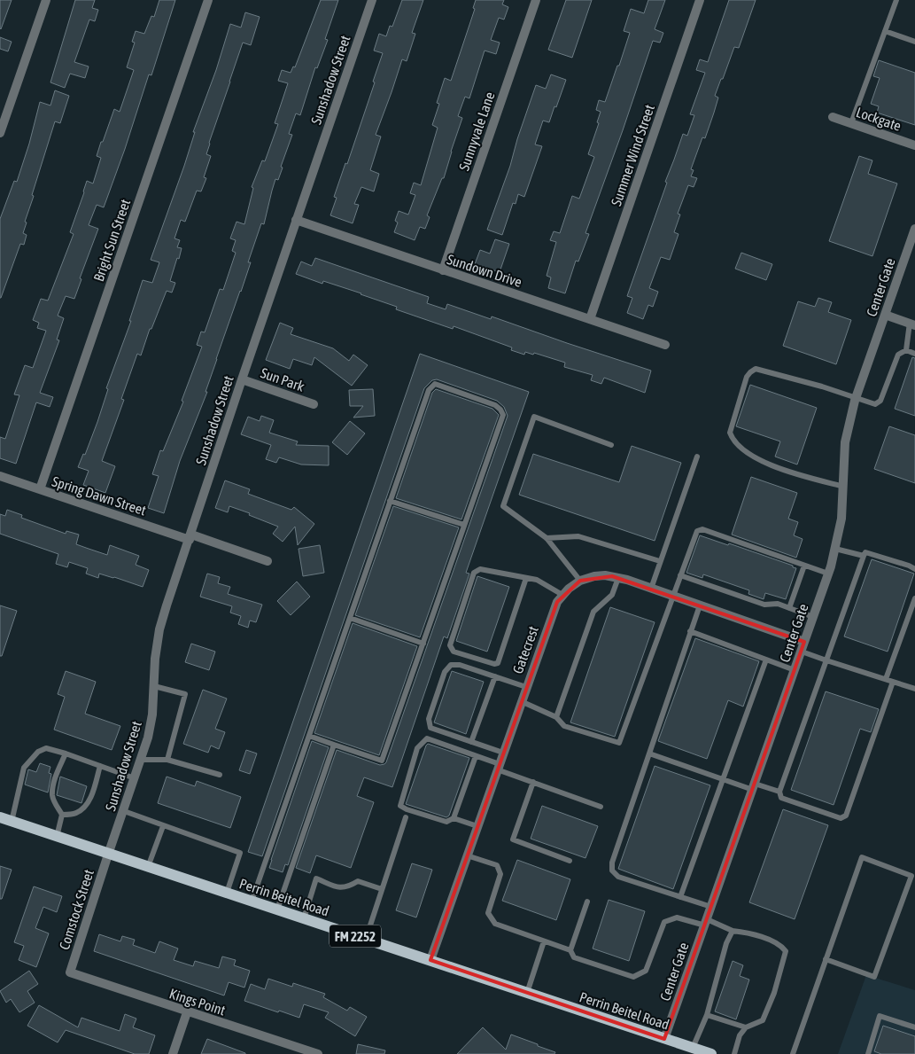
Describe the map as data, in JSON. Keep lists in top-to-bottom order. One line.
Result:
{"streets":{"main road":["Perrin Beitel Road","FM 2252"],"street":["Sunshadow Street","Lockgate","Sunnyvale Lane","Summer Wind Street","Bright Sun Street","Sundown Drive","Center Gate","Sun Park","Spring Dawn Street","Gatecrest","Comstock Street","Kings Point"]},"crossings":[["Sunshadow Street","Sundown Drive"],["Sunshadow Street","Sun Park"],["Sunshadow Street","Spring Dawn Street"],["Sunshadow Street","Perrin Beitel Road"],["Sunshadow Street","Comstock Street"],["Sunnyvale Lane","Sundown Drive"],["Summer Wind Street","Sundown Drive"],["Bright Sun Street","Spring Dawn Street"],["Center Gate","Gatecrest"],["Center Gate","Perrin Beitel Road"],["Gatecrest","Perrin Beitel Road"],["Perrin Beitel Road","Comstock Street"],["Comstock Street","Kings Point"]]}
